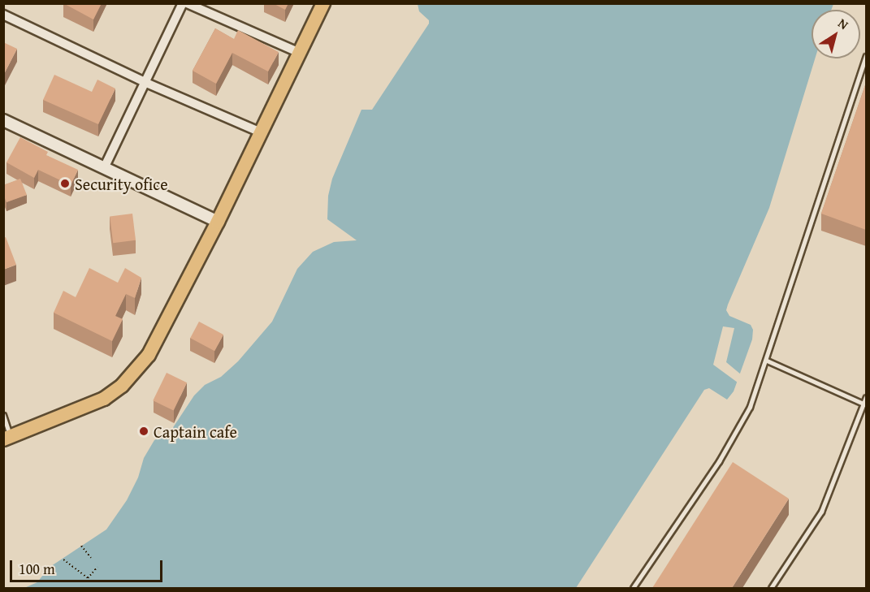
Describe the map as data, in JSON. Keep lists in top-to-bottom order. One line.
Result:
{"places":["Security ofice","Captain cafe"],"scale_bar":"100 m","north":"top right"}
